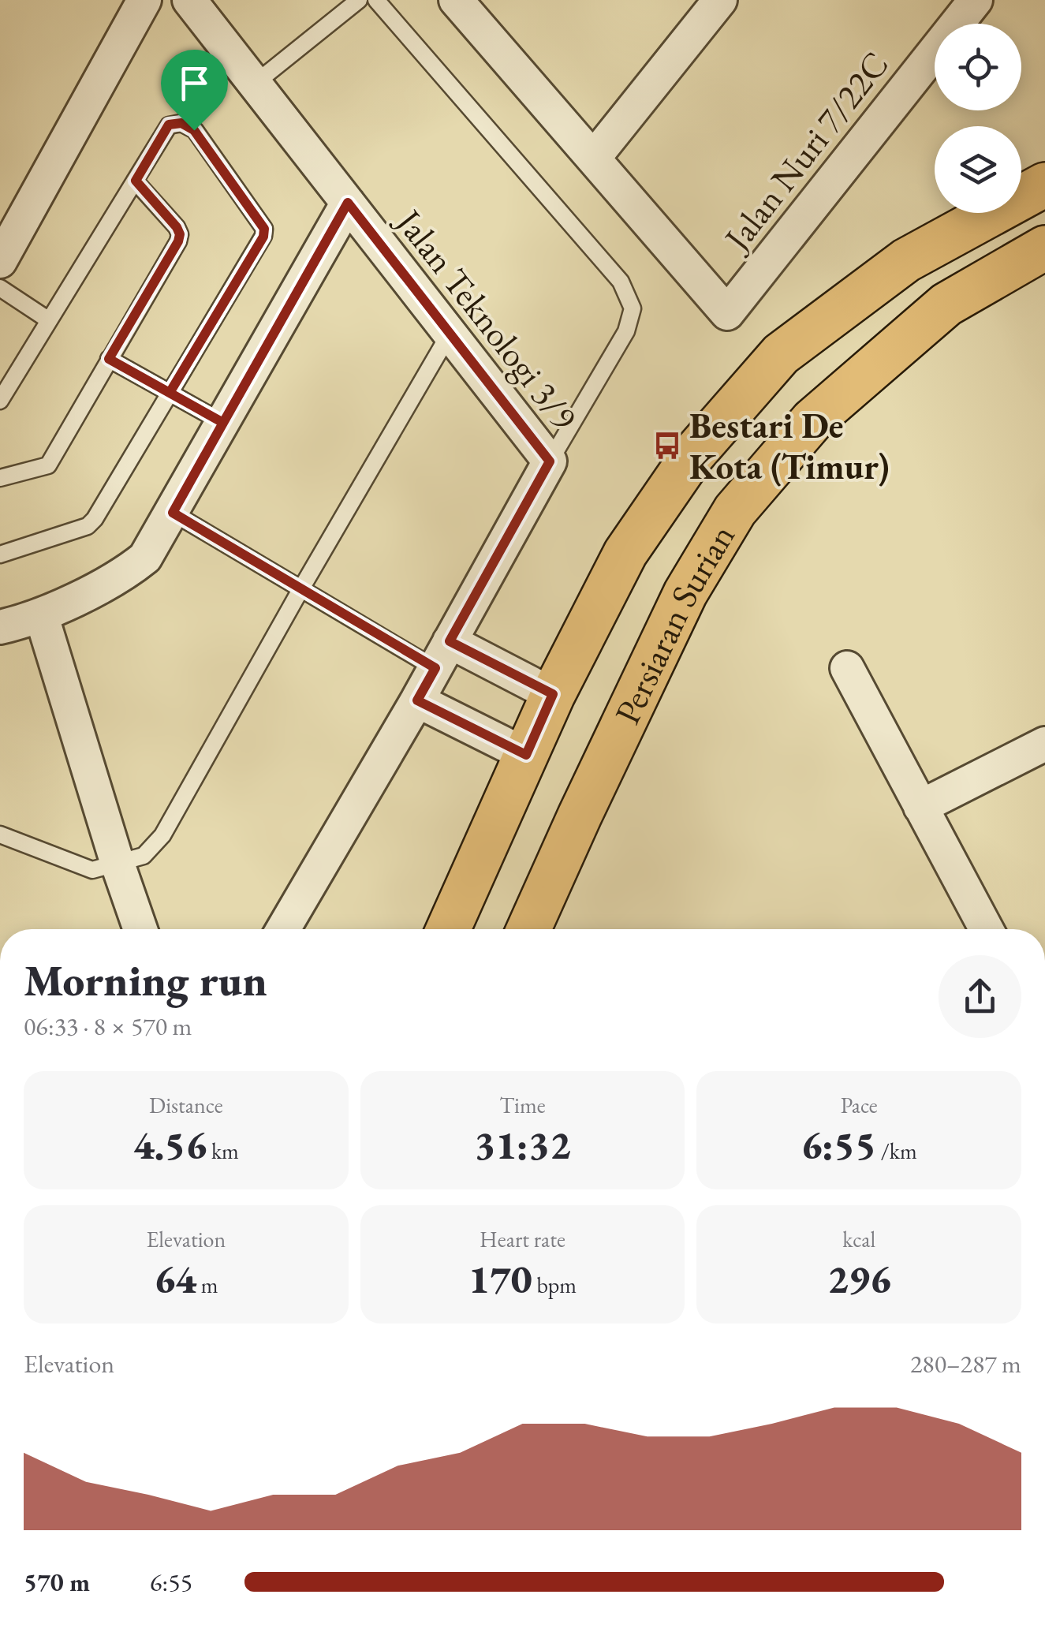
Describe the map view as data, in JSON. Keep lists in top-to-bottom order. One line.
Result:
{"streets":{"main road":["Persiaran Surian"],"street":["Jalan Nuri 7/22C","Jalan Teknologi 3/9"]},"places":{"bus stop":["Bestari De Kota (Timur)"]},"page":{"heading":["Morning run","06:33 · 8 × 570 m"],"stats":[["Distance","4.56 km"],["Time","31:32"],["Pace","6:55 /km"],["Elevation","64 m"],["Heart rate","170 bpm"],["kcal","296"]],"chart":["Elevation","280–287 m"],"list":[{"name":"570 m","note":"6:55"}]}}
